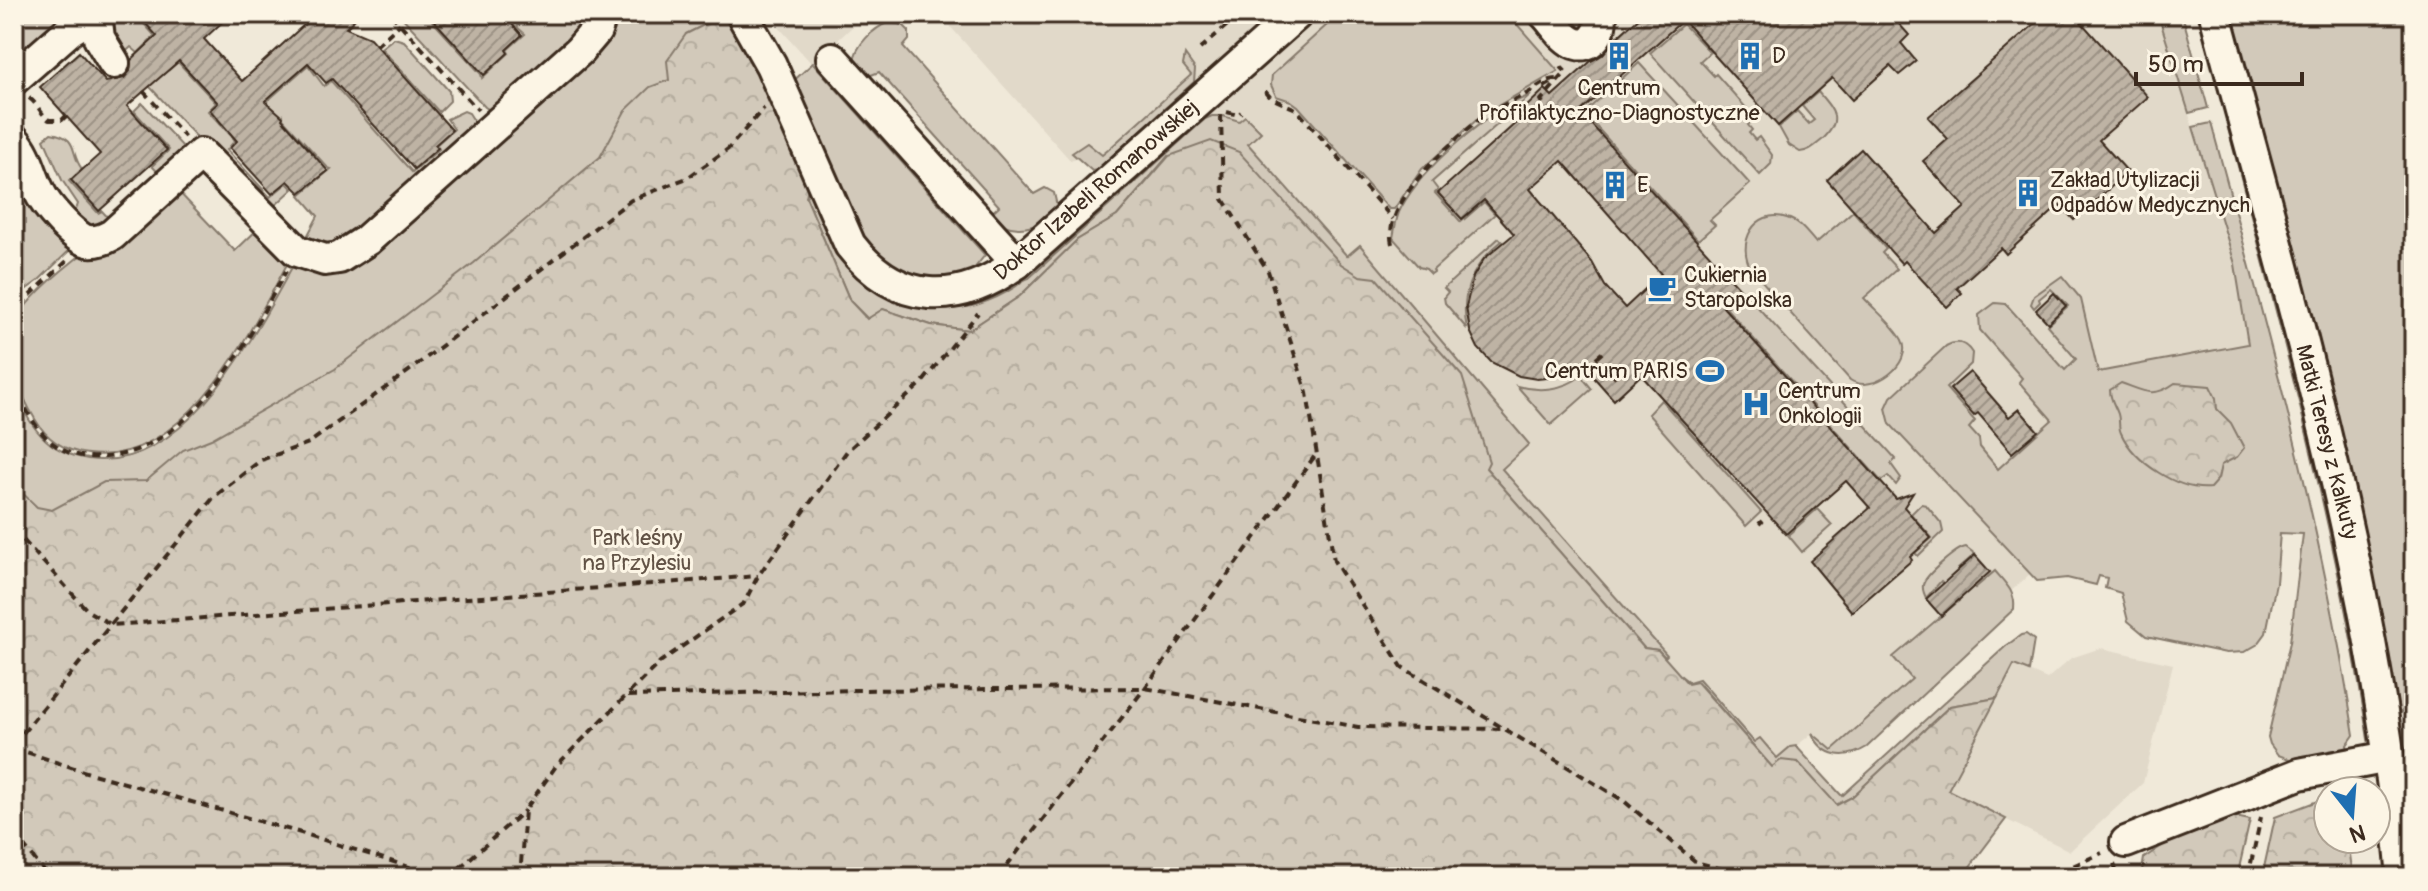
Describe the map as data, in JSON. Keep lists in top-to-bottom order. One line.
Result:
{"streets":{"street":["Doktor Izabeli Romanowskiej","Matki Teresy z Kalkuty"]},"parks":["Park leśny na Przylesiu"],"places":{"building":["Centrum Profilaktyczno-Diagnostyczne","D","E","Zakład Utylizacji Odpadów Medycznych"],"cafe":["Cukiernia Staropolska"],"sports":["Centrum PARIS"],"hospital":["Centrum Onkologii"]},"scale_bar":"50 m","north":"bottom"}
